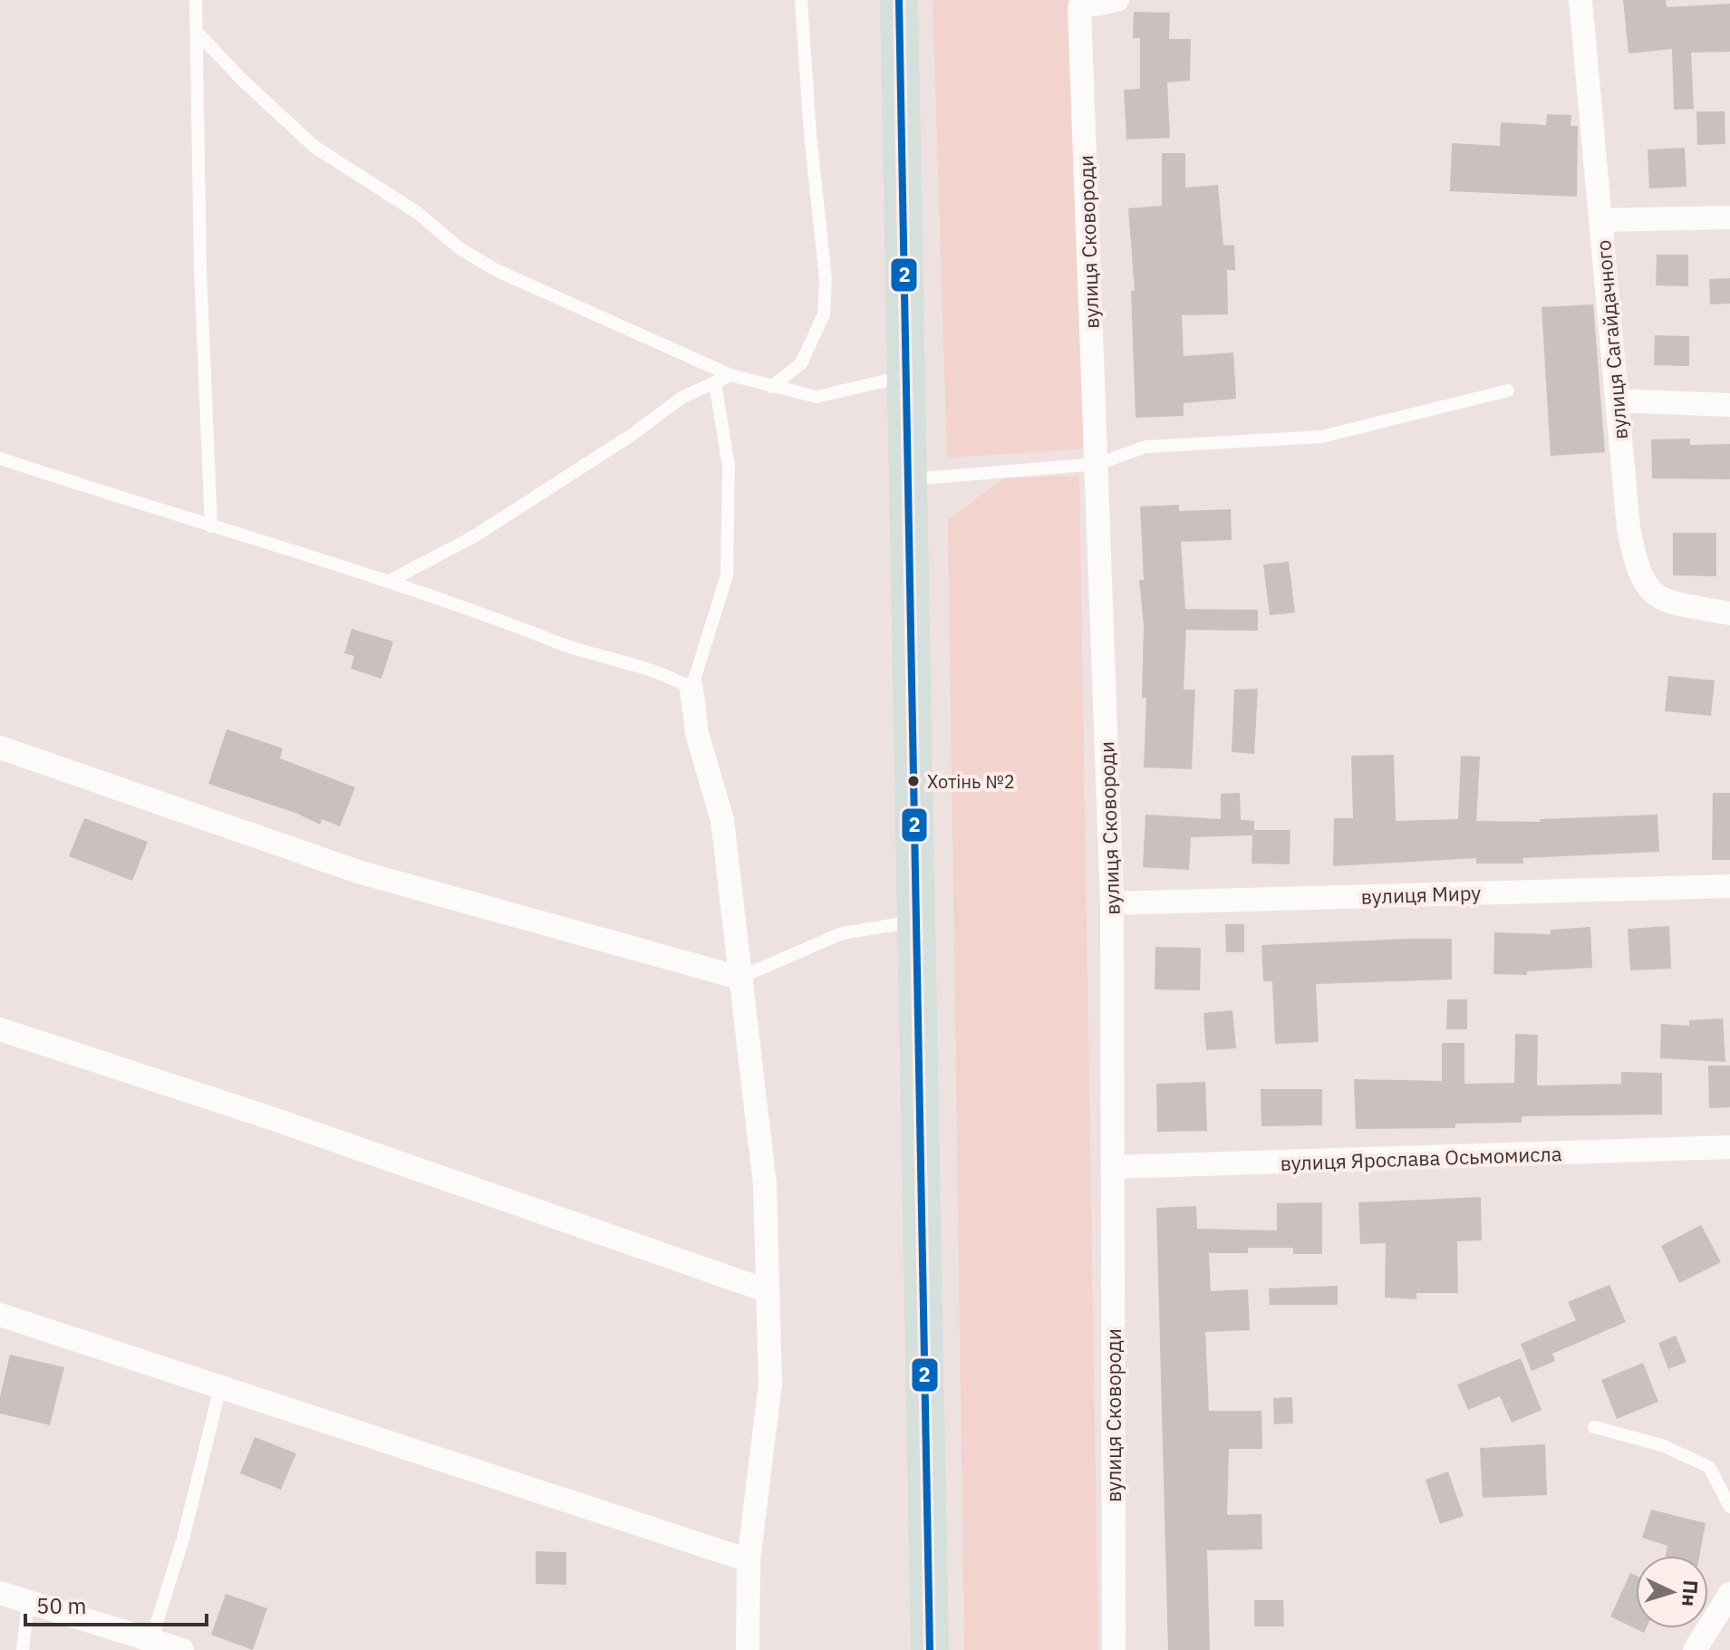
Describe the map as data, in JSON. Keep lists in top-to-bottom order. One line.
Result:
{"streets":{"street":["вулиця Сковороди","вулиця Сагайдачного","вулиця Миру","вулиця Ярослава Осьмомисла"]},"crossings":[["вулиця Сковороди","вулиця Миру"],["вулиця Сковороди","вулиця Ярослава Осьмомисла"]],"places":["Хотінь №2"],"lines":["transit line 2"],"scale_bar":"50 m","north":"right"}
